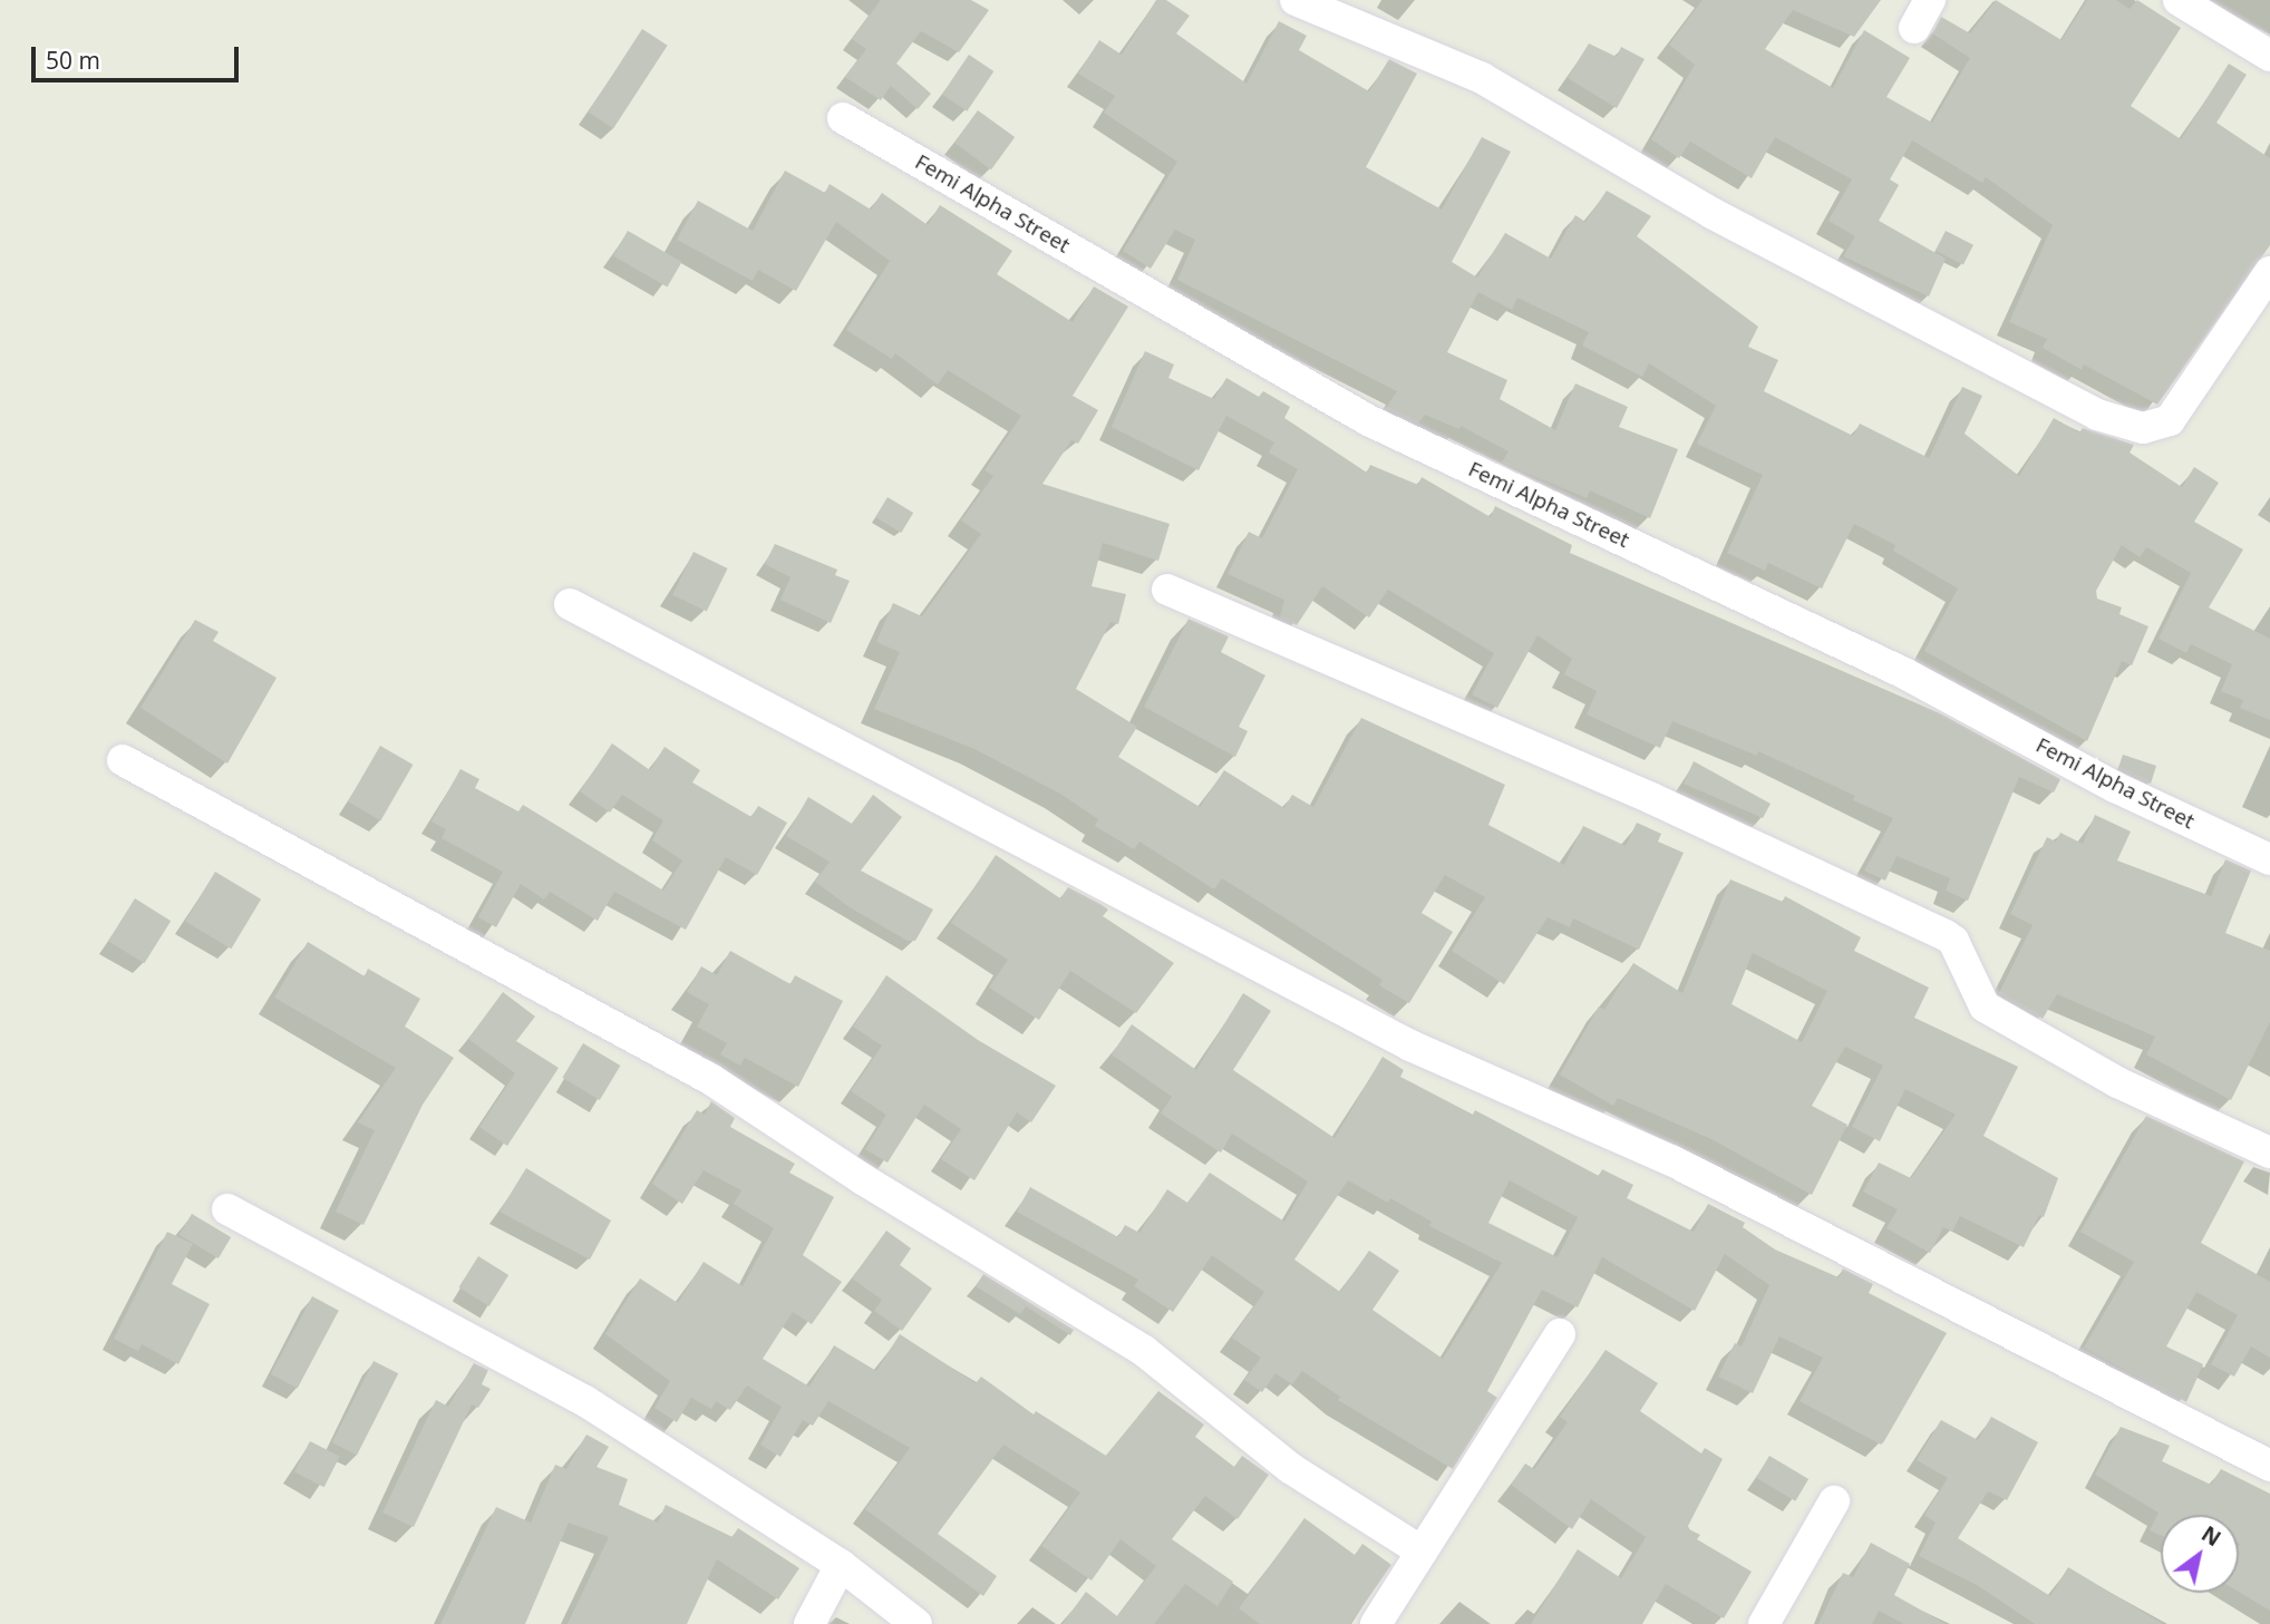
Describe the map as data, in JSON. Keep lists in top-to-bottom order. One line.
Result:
{"streets":{"street":["Femi Alpha Street"]},"scale_bar":"50 m","north":"top right"}
